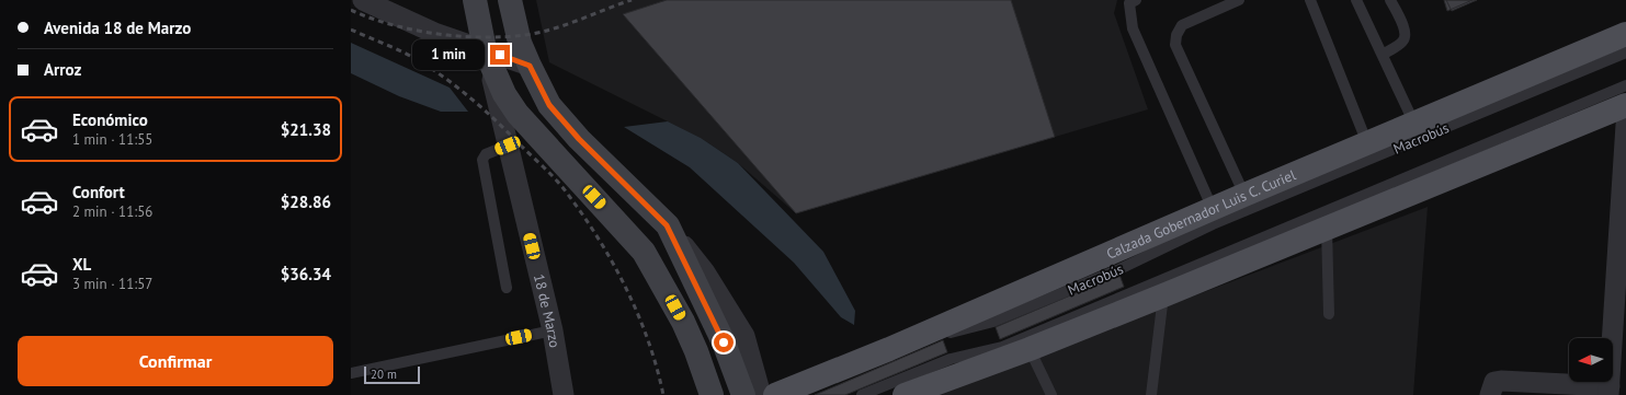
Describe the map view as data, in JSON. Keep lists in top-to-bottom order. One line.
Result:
{"streets":{"main road":["Calzada Gobernador Luis C. Curiel"],"street":["18 de Marzo"],"lane":["Macrobús"]},"scale_bar":"20 m","north":"left","page":{"banner":["Avenida 18 de Marzo","Arroz"],"bubble":"1 min","list":[{"name":"Económico","note":"1 min · 11:55","value":"$21.38"},{"name":"Confort","note":"2 min · 11:56","value":"$28.86"},{"name":"XL","note":"3 min · 11:57","value":"$36.34"}],"buttons":"Confirmar","scale":"20 m"}}
